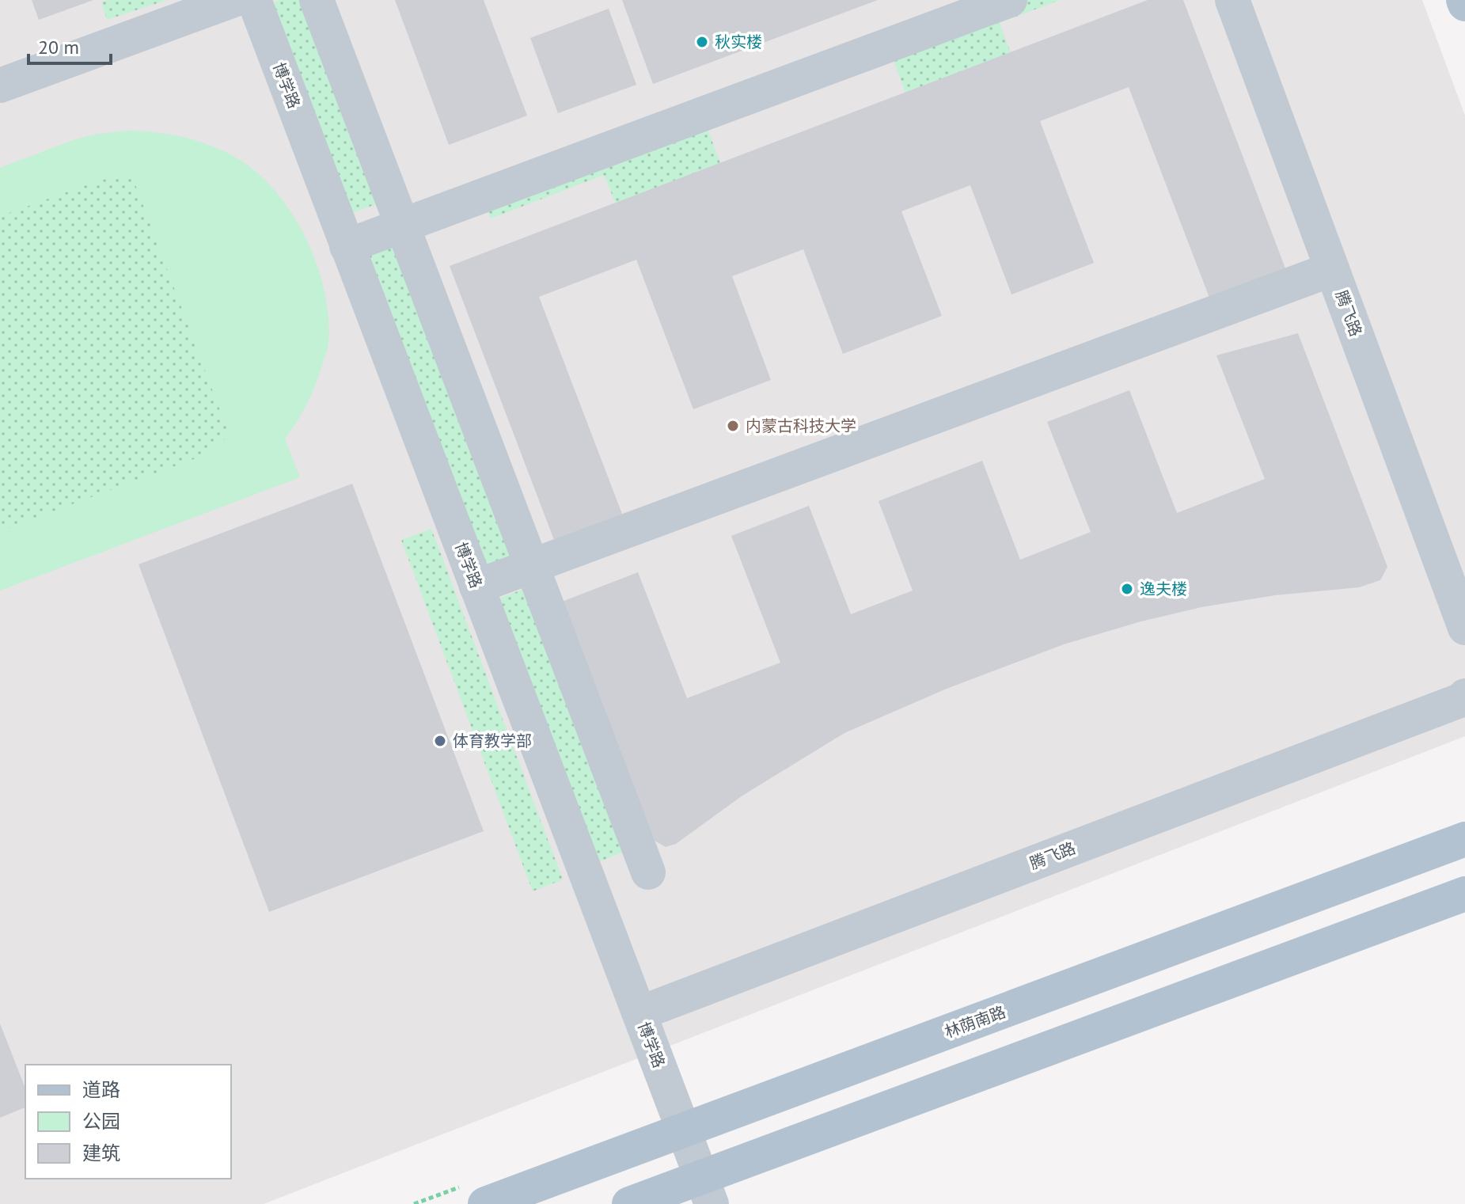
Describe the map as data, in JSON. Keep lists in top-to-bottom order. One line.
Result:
{"streets":{"main road":["林荫南路"],"street":["博学路","腾飞路"]},"crossings":[["博学路","腾飞路"],["博学路","林荫南路"]],"places":["秋实楼","内蒙古科技大学","逸夫楼","体育教学部"],"legend":["道路","公园","建筑"],"scale_bar":"20 m"}
